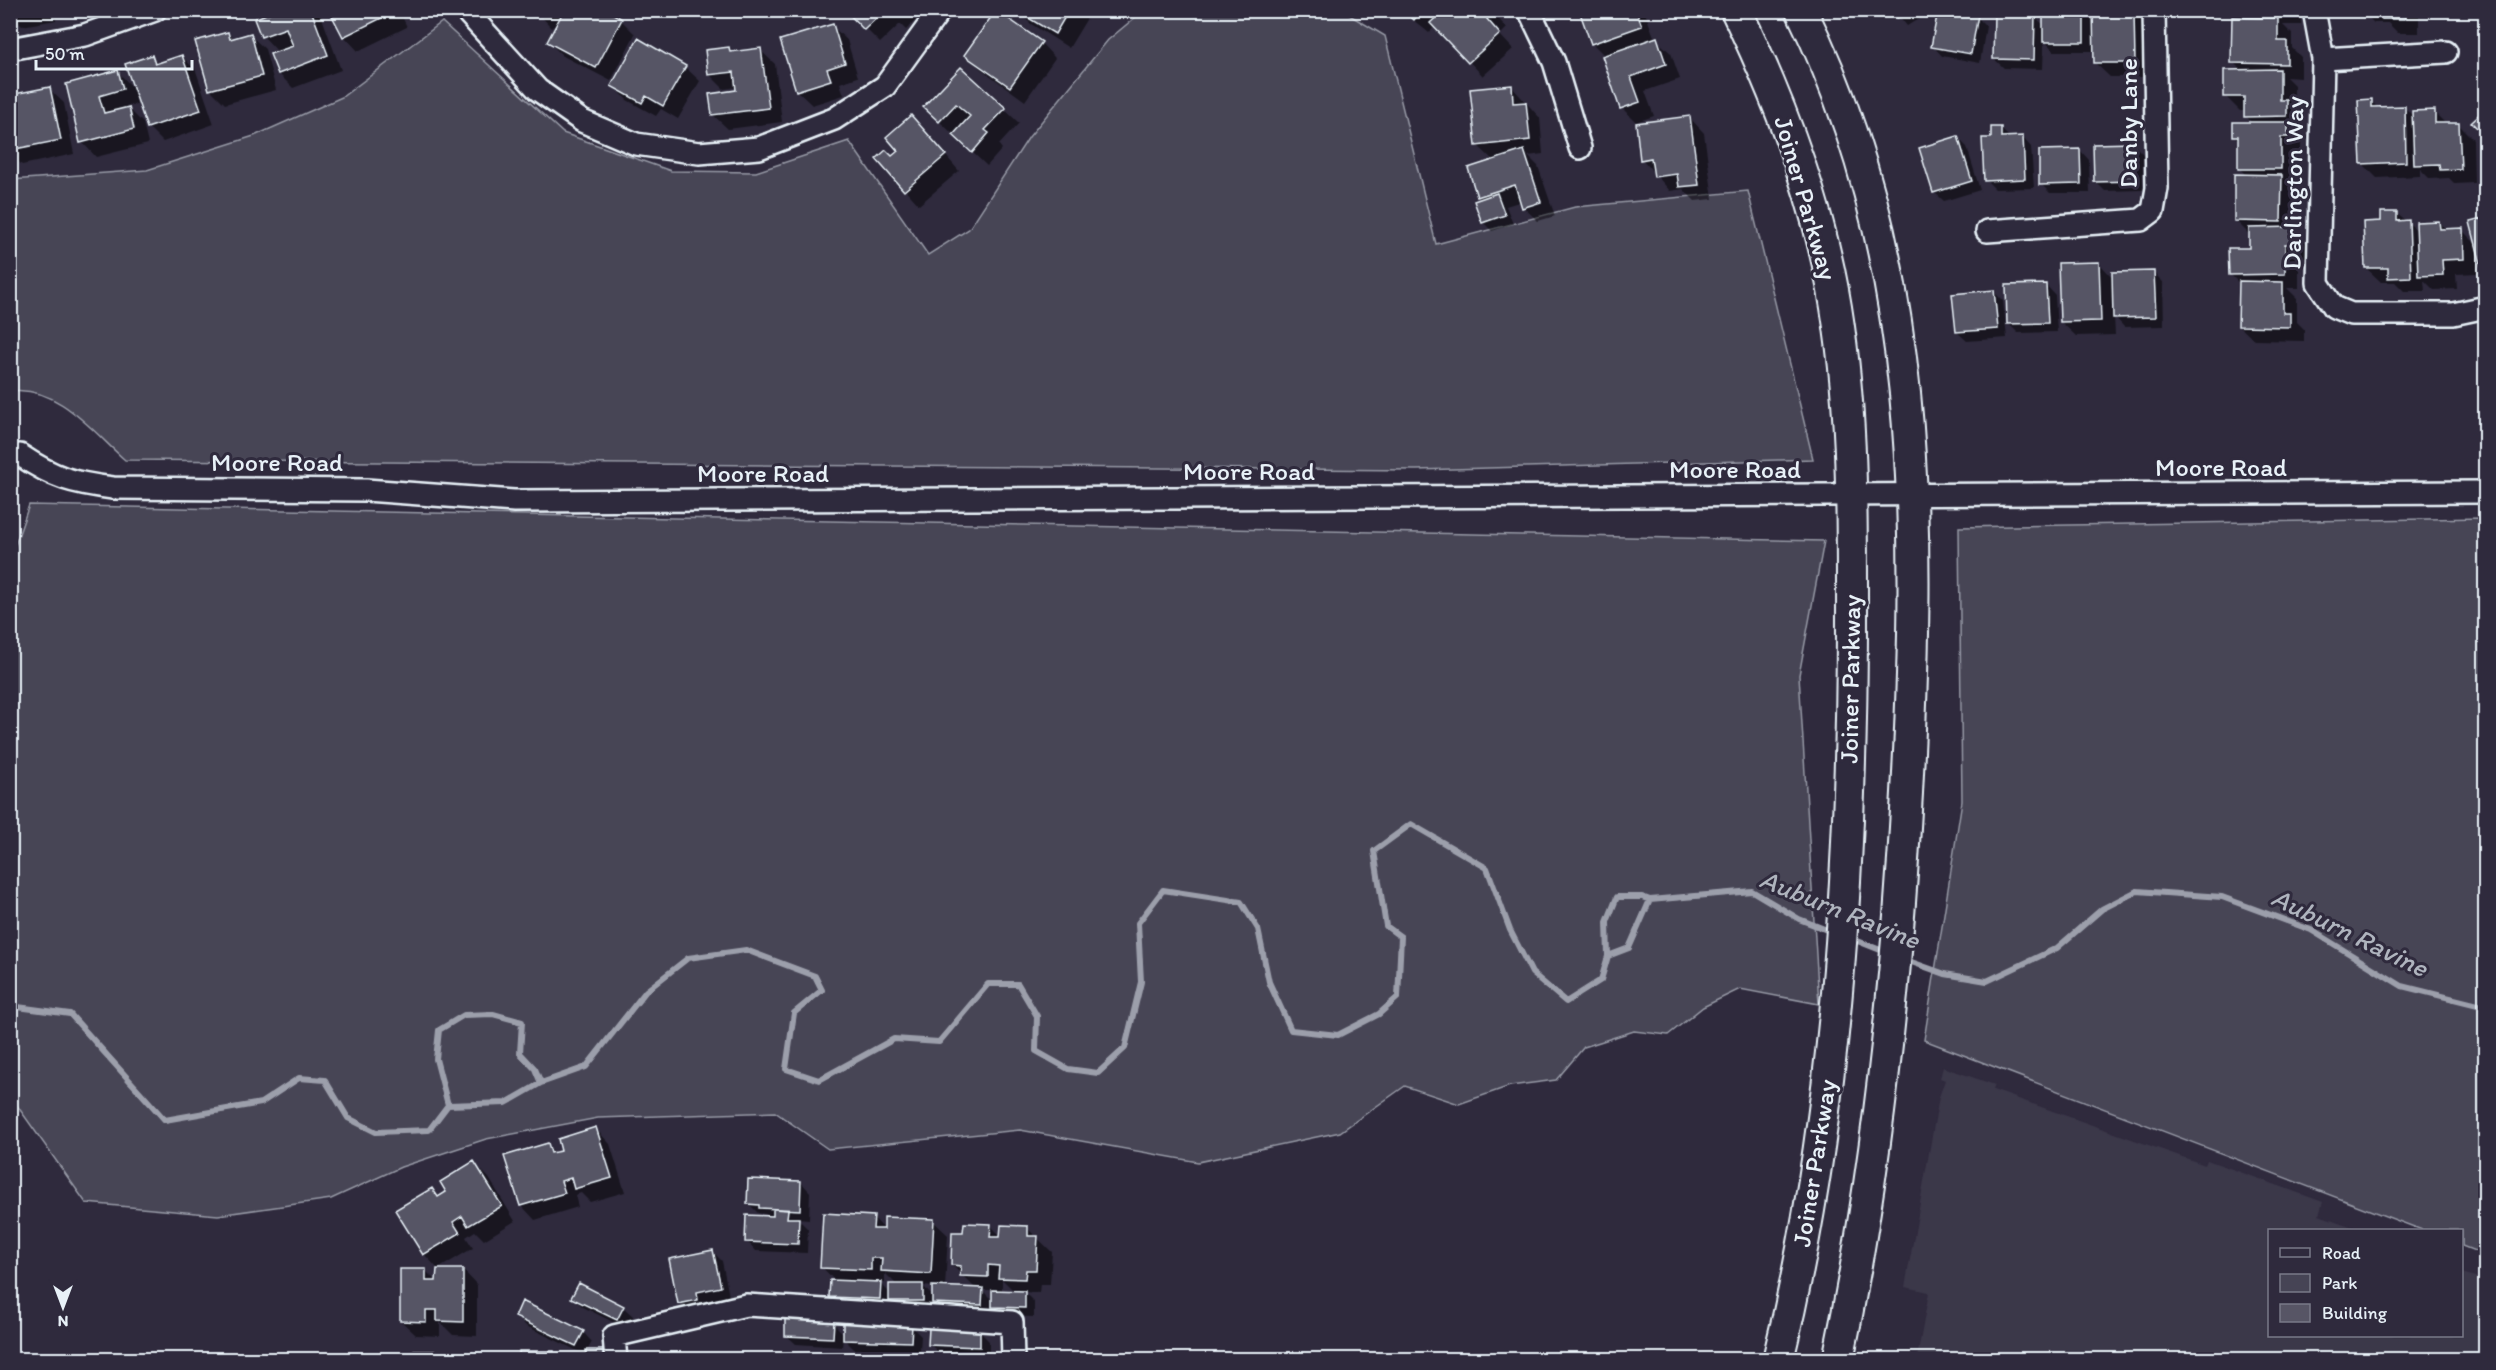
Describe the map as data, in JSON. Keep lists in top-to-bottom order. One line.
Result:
{"streets":{"main road":["Joiner Parkway"],"street":["Danby Lane","Darlington Way","Moore Road"]},"crossings":[["Joiner Parkway","Moore Road"]],"water":["Auburn Ravine"],"legend":["Road","Park","Building"],"scale_bar":"50 m","north":"bottom"}
